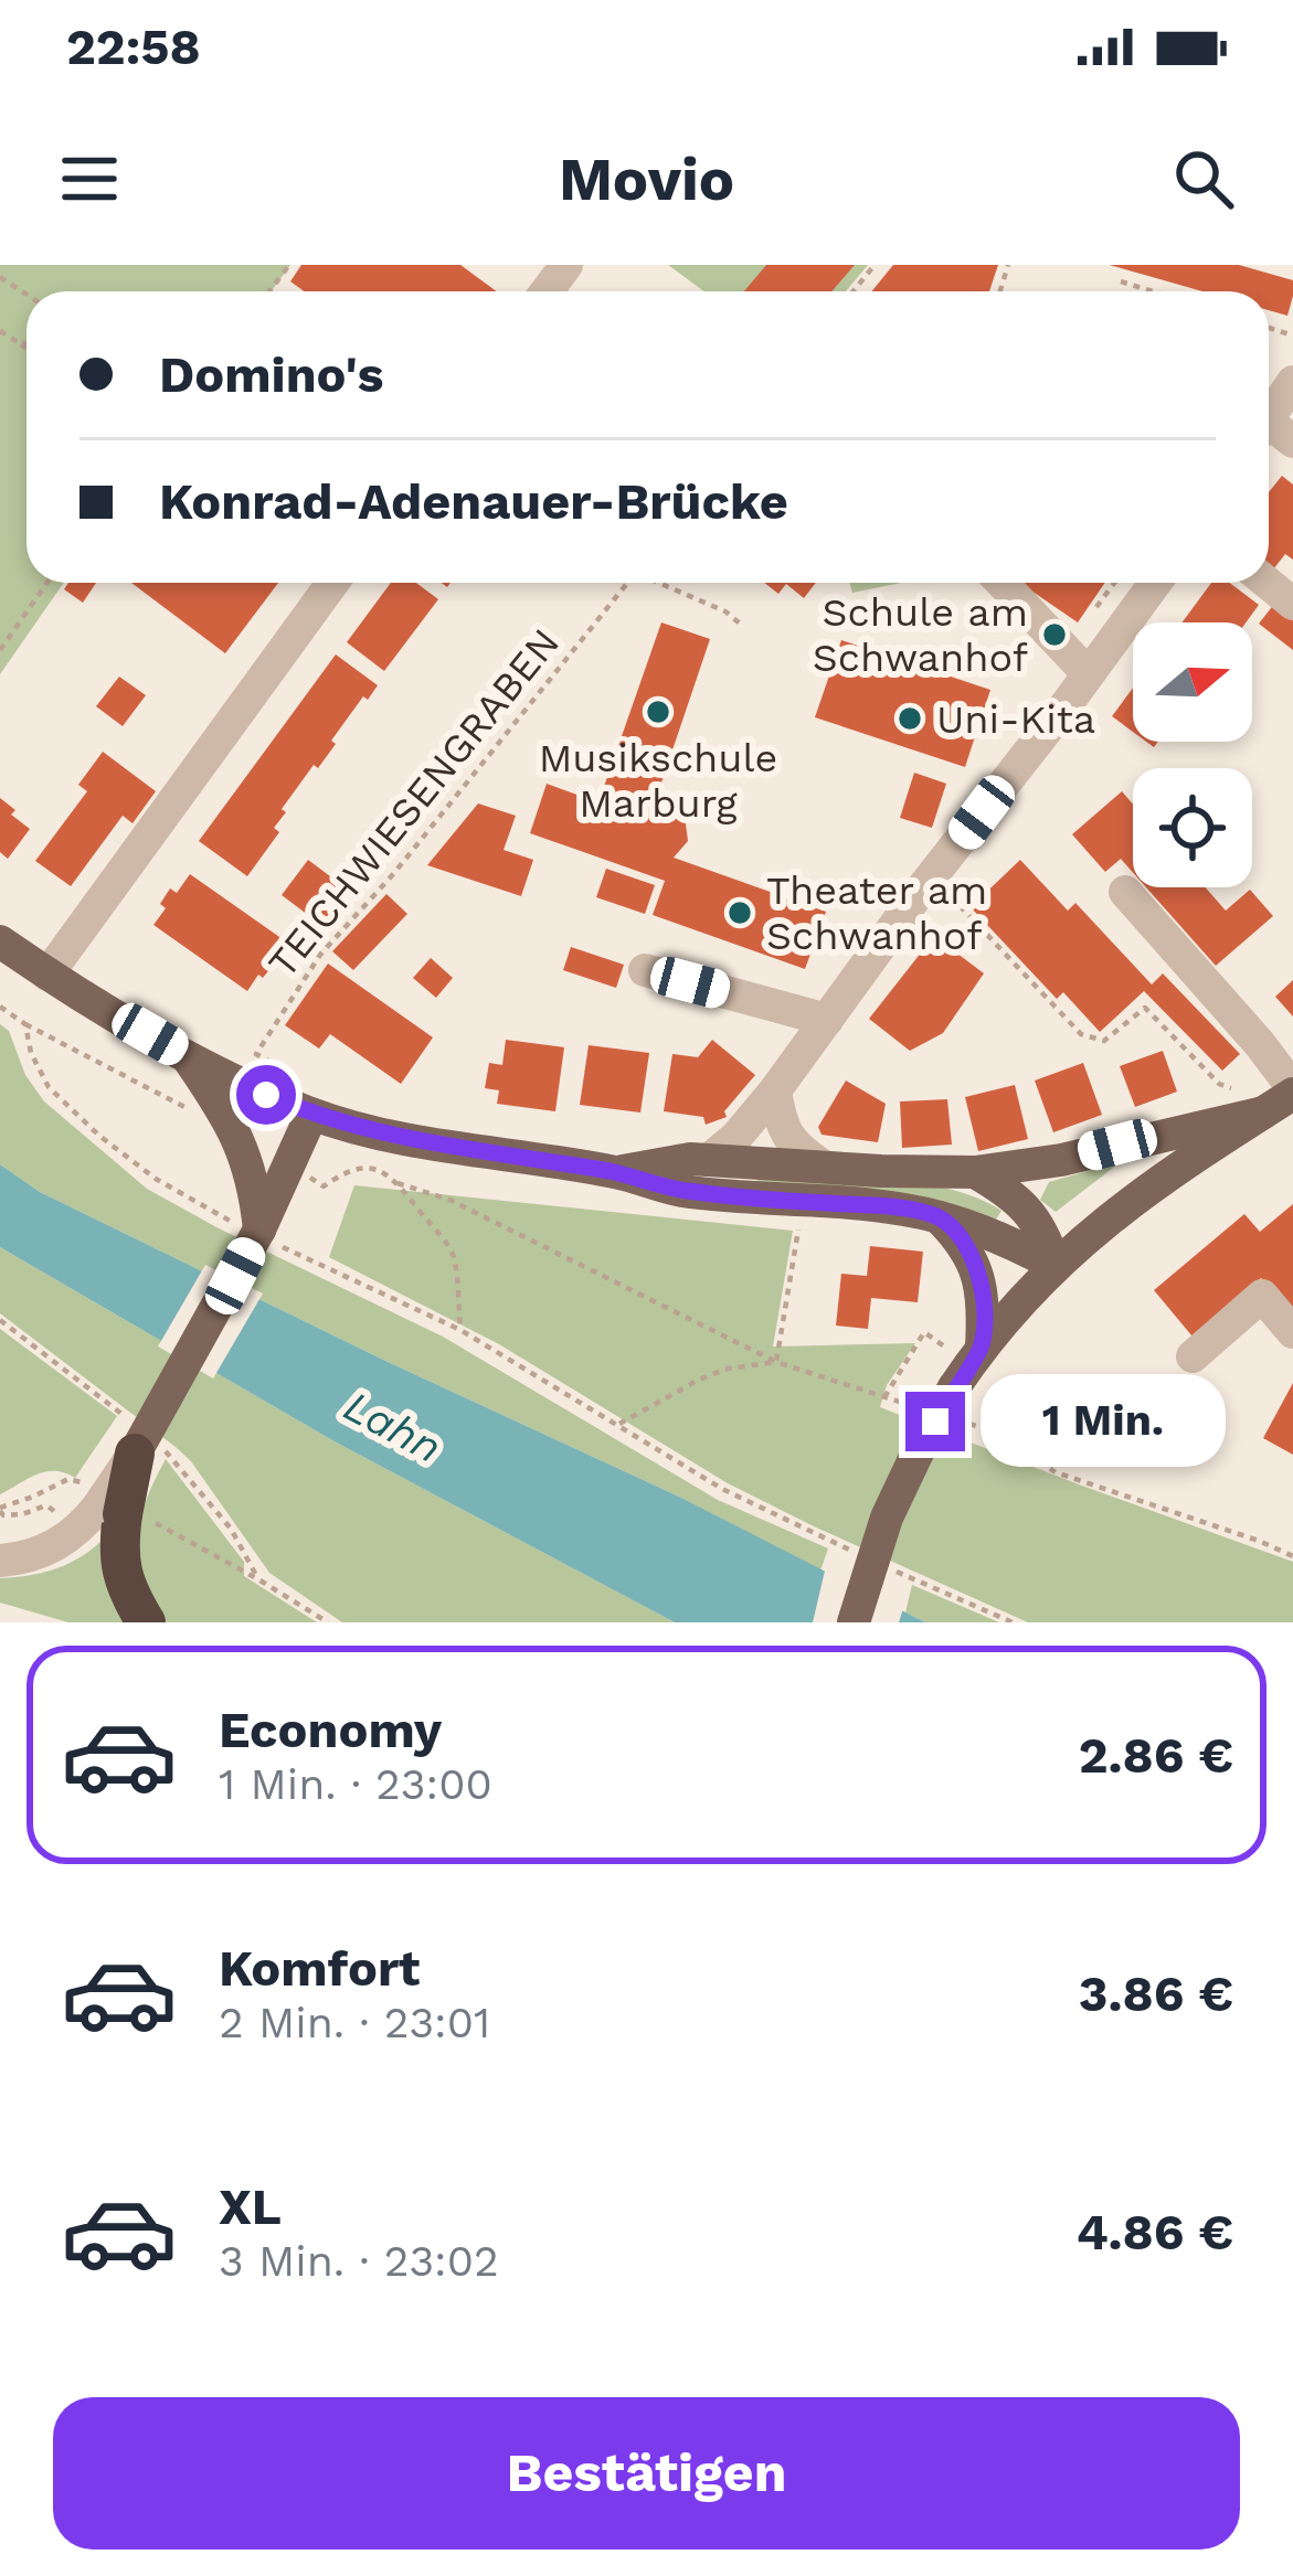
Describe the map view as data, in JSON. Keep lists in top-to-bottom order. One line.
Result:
{"streets":{"path":["TEICHWIESENGRABEN"]},"water":["Lahn"],"places":["Schule am Schwanhof","Musikschule Marburg","Uni-Kita","Theater am Schwanhof"],"north":"right","page":{"status":"22:58","header":"Movio","banner":["Domino's","Konrad-Adenauer-Brücke"],"bubble":"1 Min.","list":[{"name":"Economy","note":"1 Min. · 23:00","value":"2.86 €"},{"name":"Komfort","note":"2 Min. · 23:01","value":"3.86 €"},{"name":"XL","note":"3 Min. · 23:02","value":"4.86 €"}],"buttons":"Bestätigen"}}
